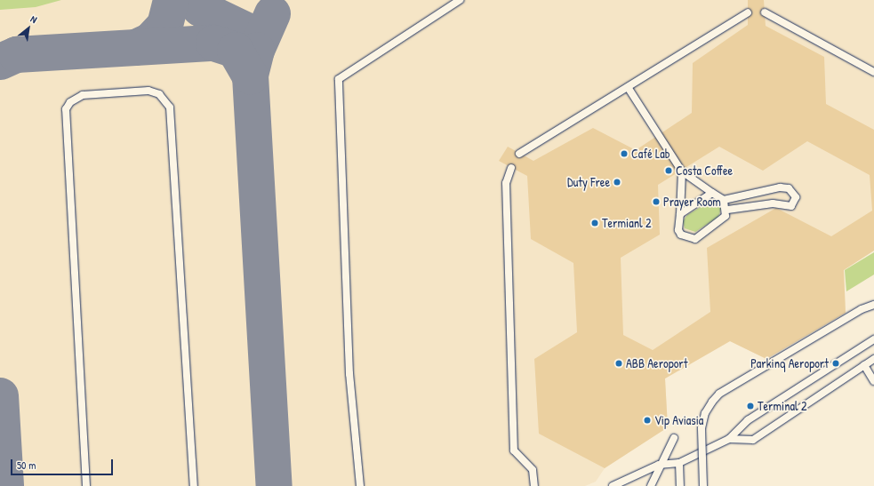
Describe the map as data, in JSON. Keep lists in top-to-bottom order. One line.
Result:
{"places":["Café Lab","Costa Coffee","Duty Free","Prayer Room","Termianl 2","ABB Aeroport","Parkinq Aeroport","Terminal 2","Vip Aviasia"],"scale_bar":"50 m","north":"top right"}
